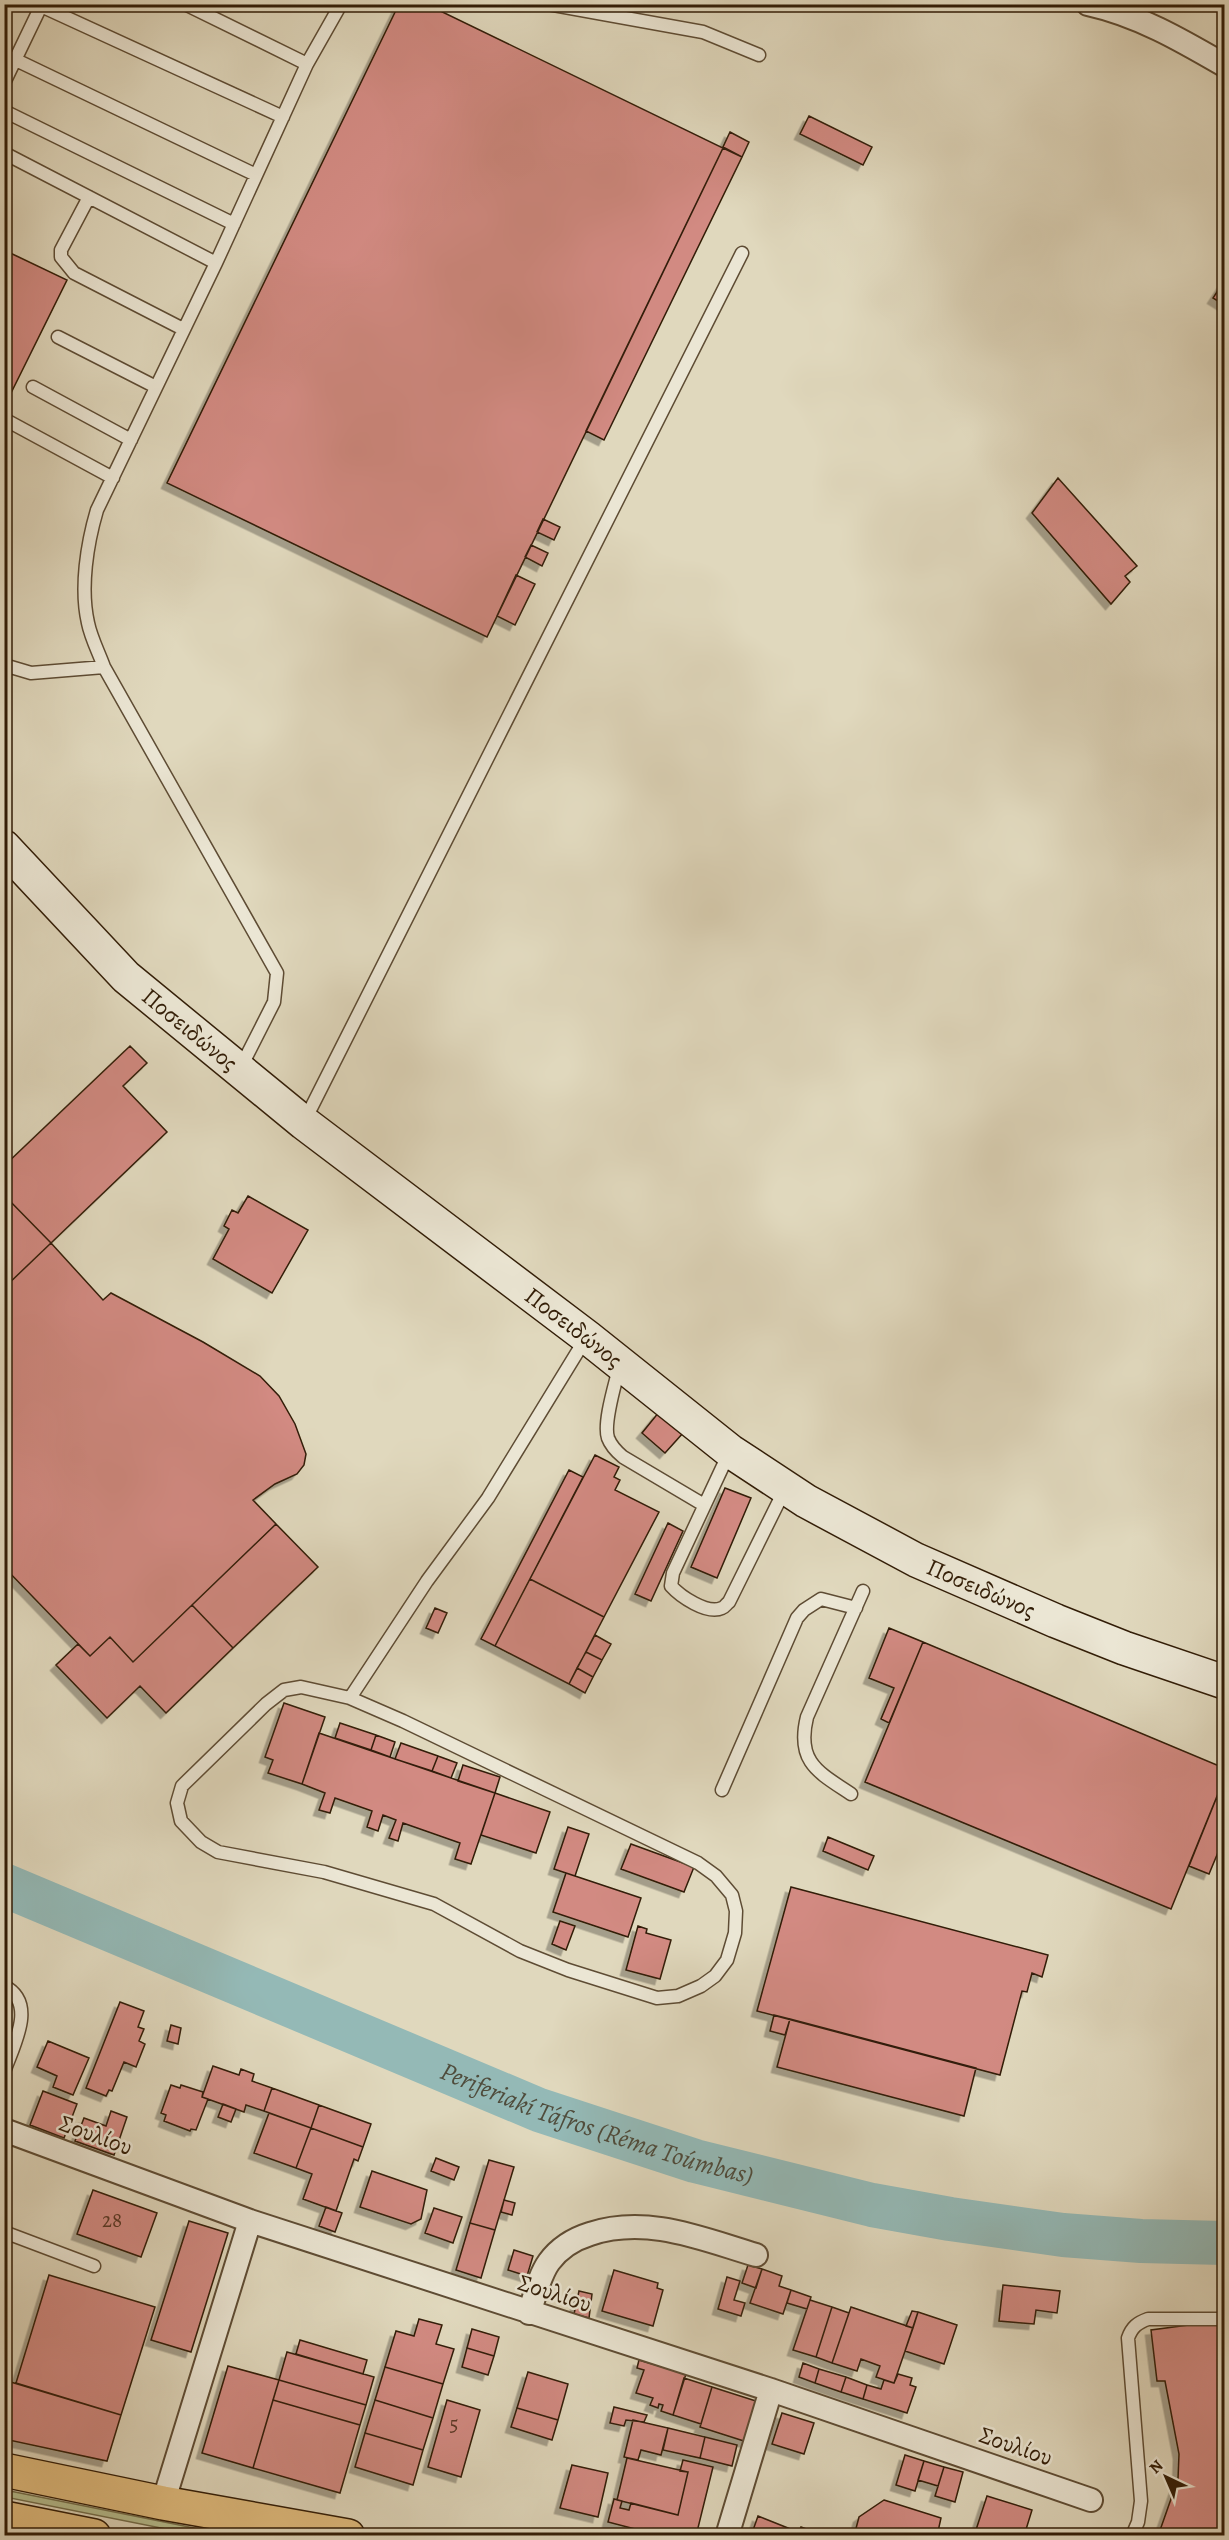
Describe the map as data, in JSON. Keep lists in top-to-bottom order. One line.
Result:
{"streets":{"street":["Ποσειδώνος","Σουλίου"]},"water":["Periferiakí Táfros (Réma Toúmbas)"],"house_numbers":["28","5"],"north":"top left"}
